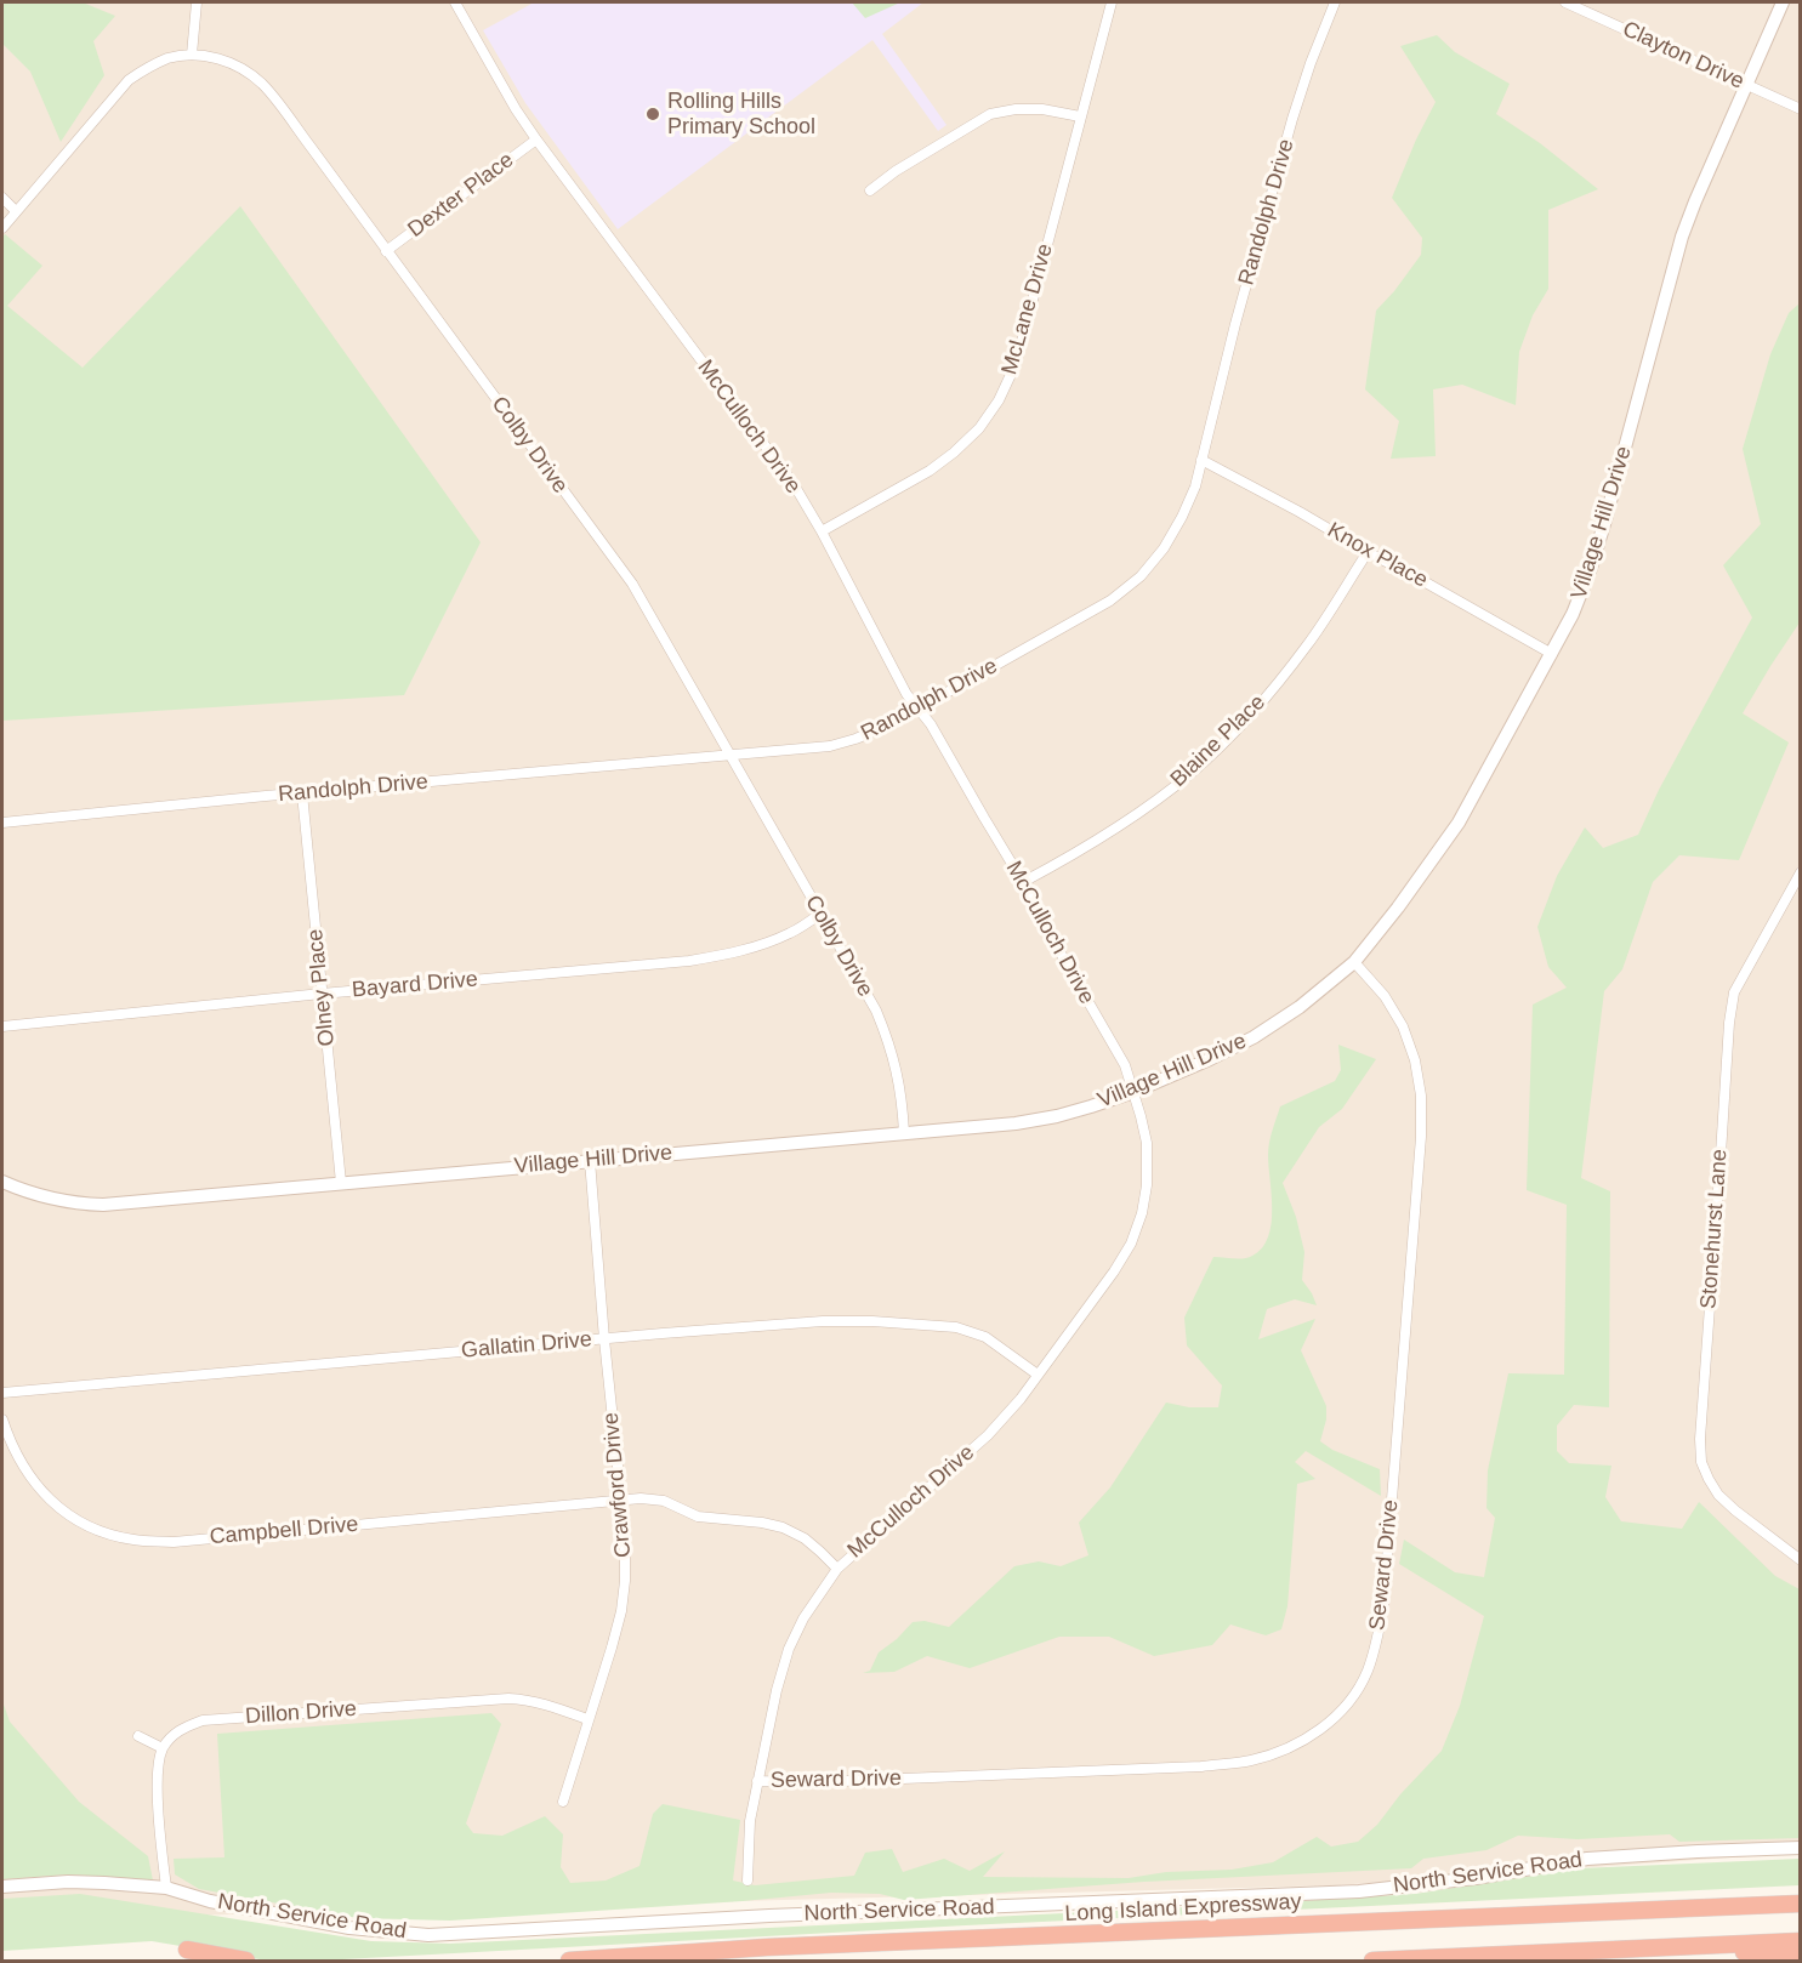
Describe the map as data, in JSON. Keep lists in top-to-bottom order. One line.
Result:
{"streets":{"highway":["Long Island Expressway"],"street":["Clayton Drive","Dexter Place","Randolph Drive","McLane Drive","McCulloch Drive","Colby Drive","Village Hill Drive","Knox Place","Blaine Place","Bayard Drive","Olney Place","Stonehurst Lane","Gallatin Drive","Crawford Drive","Campbell Drive","Seward Drive","Dillon Drive","North Service Road"]},"crossings":[["Clayton Drive","Village Hill Drive"],["Dexter Place","McCulloch Drive"],["Dexter Place","Colby Drive"],["Randolph Drive","McCulloch Drive"],["Randolph Drive","Colby Drive"],["Randolph Drive","Knox Place"],["Randolph Drive","Olney Place"],["McLane Drive","McCulloch Drive"],["McCulloch Drive","Village Hill Drive"],["McCulloch Drive","Blaine Place"],["McCulloch Drive","Gallatin Drive"],["McCulloch Drive","Campbell Drive"],["McCulloch Drive","Seward Drive"],["Colby Drive","Village Hill Drive"],["Colby Drive","Bayard Drive"],["Village Hill Drive","Knox Place"],["Village Hill Drive","Olney Place"],["Village Hill Drive","Crawford Drive"],["Village Hill Drive","Seward Drive"],["Knox Place","Blaine Place"],["Bayard Drive","Olney Place"],["Gallatin Drive","Crawford Drive"],["Crawford Drive","Campbell Drive"],["Crawford Drive","Dillon Drive"]],"places":["Rolling Hills Primary School"]}
